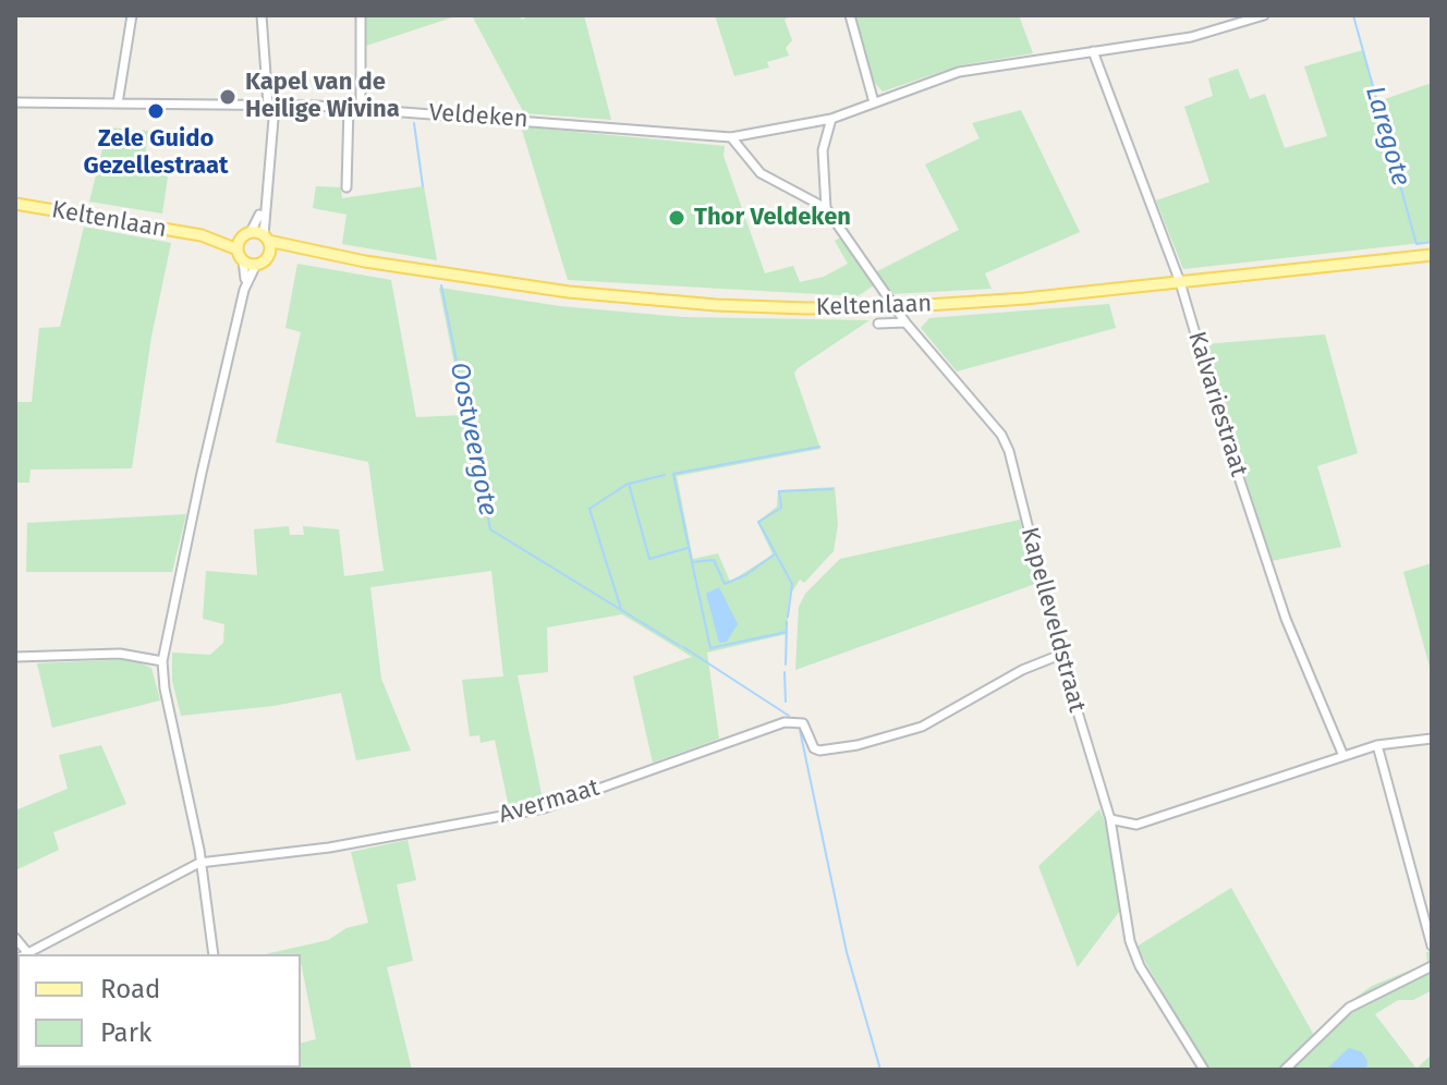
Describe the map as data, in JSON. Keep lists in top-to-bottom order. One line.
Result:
{"streets":{"main road":["Keltenlaan"],"street":["Veldeken","Kalvariestraat","Kapelleveldstraat","Avermaat"]},"crossings":[["Veldeken","Kalvariestraat"],["Keltenlaan","Kalvariestraat"],["Keltenlaan","Kapelleveldstraat"],["Kapelleveldstraat","Avermaat"]],"water":["Laregote","Oostveergote"],"places":["Kapel van de Heilige Wivina","Zele Guido Gezellestraat","Thor Veldeken"],"legend":["Road","Park"]}
